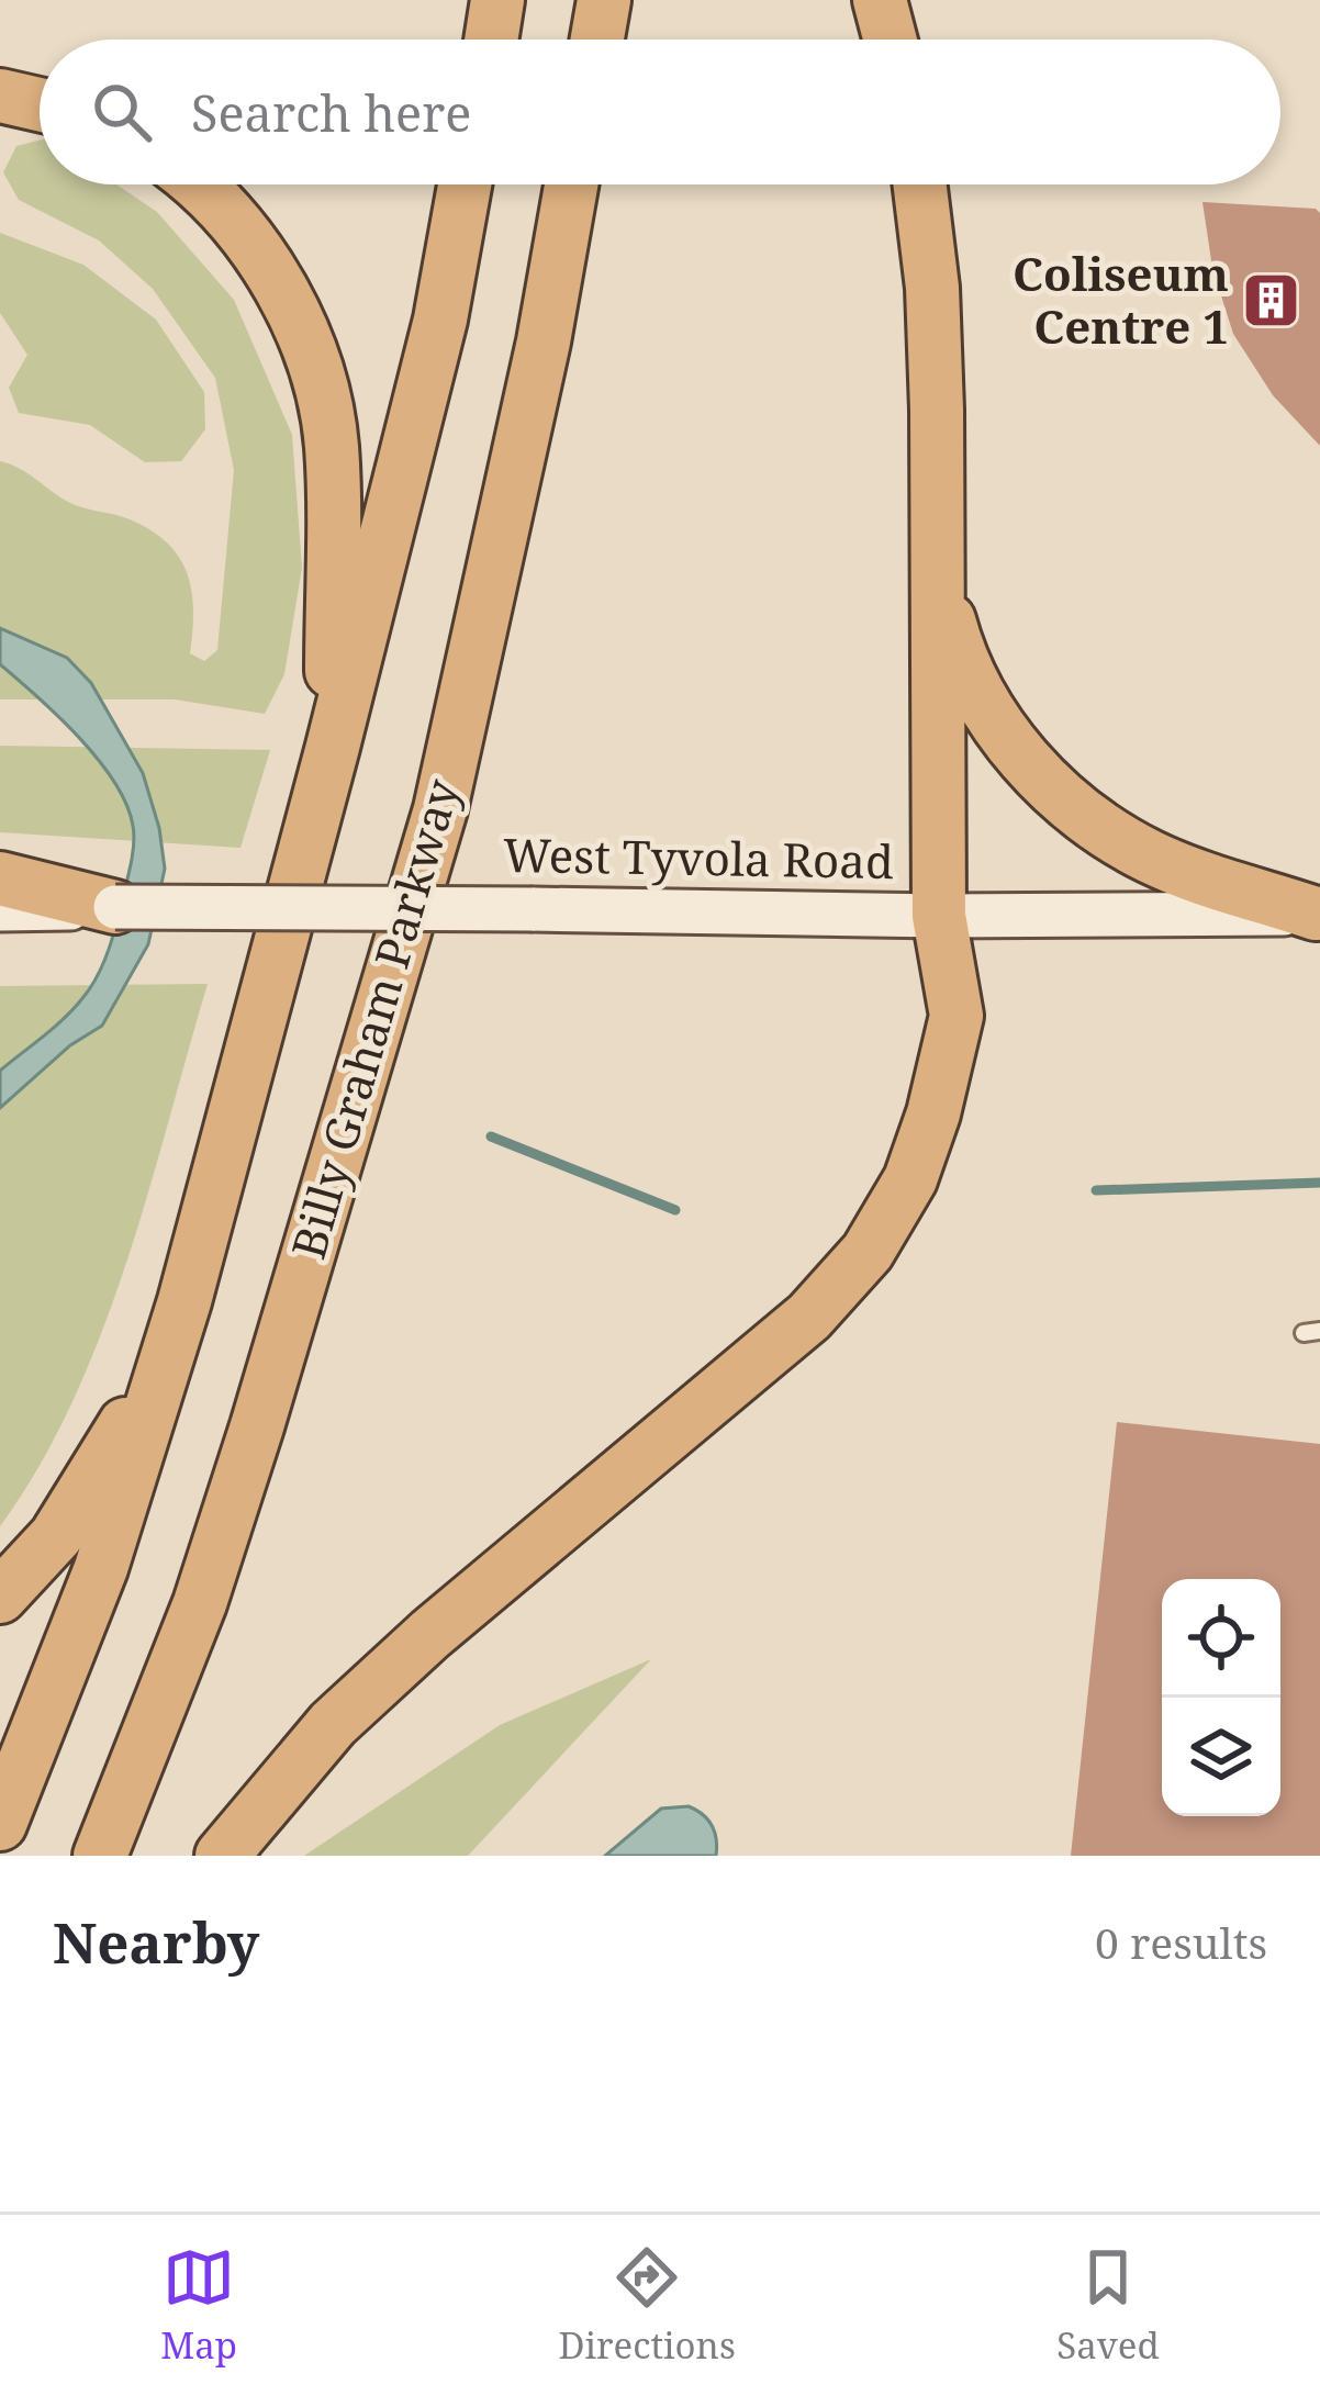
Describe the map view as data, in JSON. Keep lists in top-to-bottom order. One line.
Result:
{"streets":{"highway":["Billy Graham Parkway"],"main road":["West Tyvola Road"]},"places":{"building":["Coliseum Centre 1"]},"page":{"search":"Search here","heading":["Nearby","0 results"],"nav":["Map","Directions","Saved"]}}
